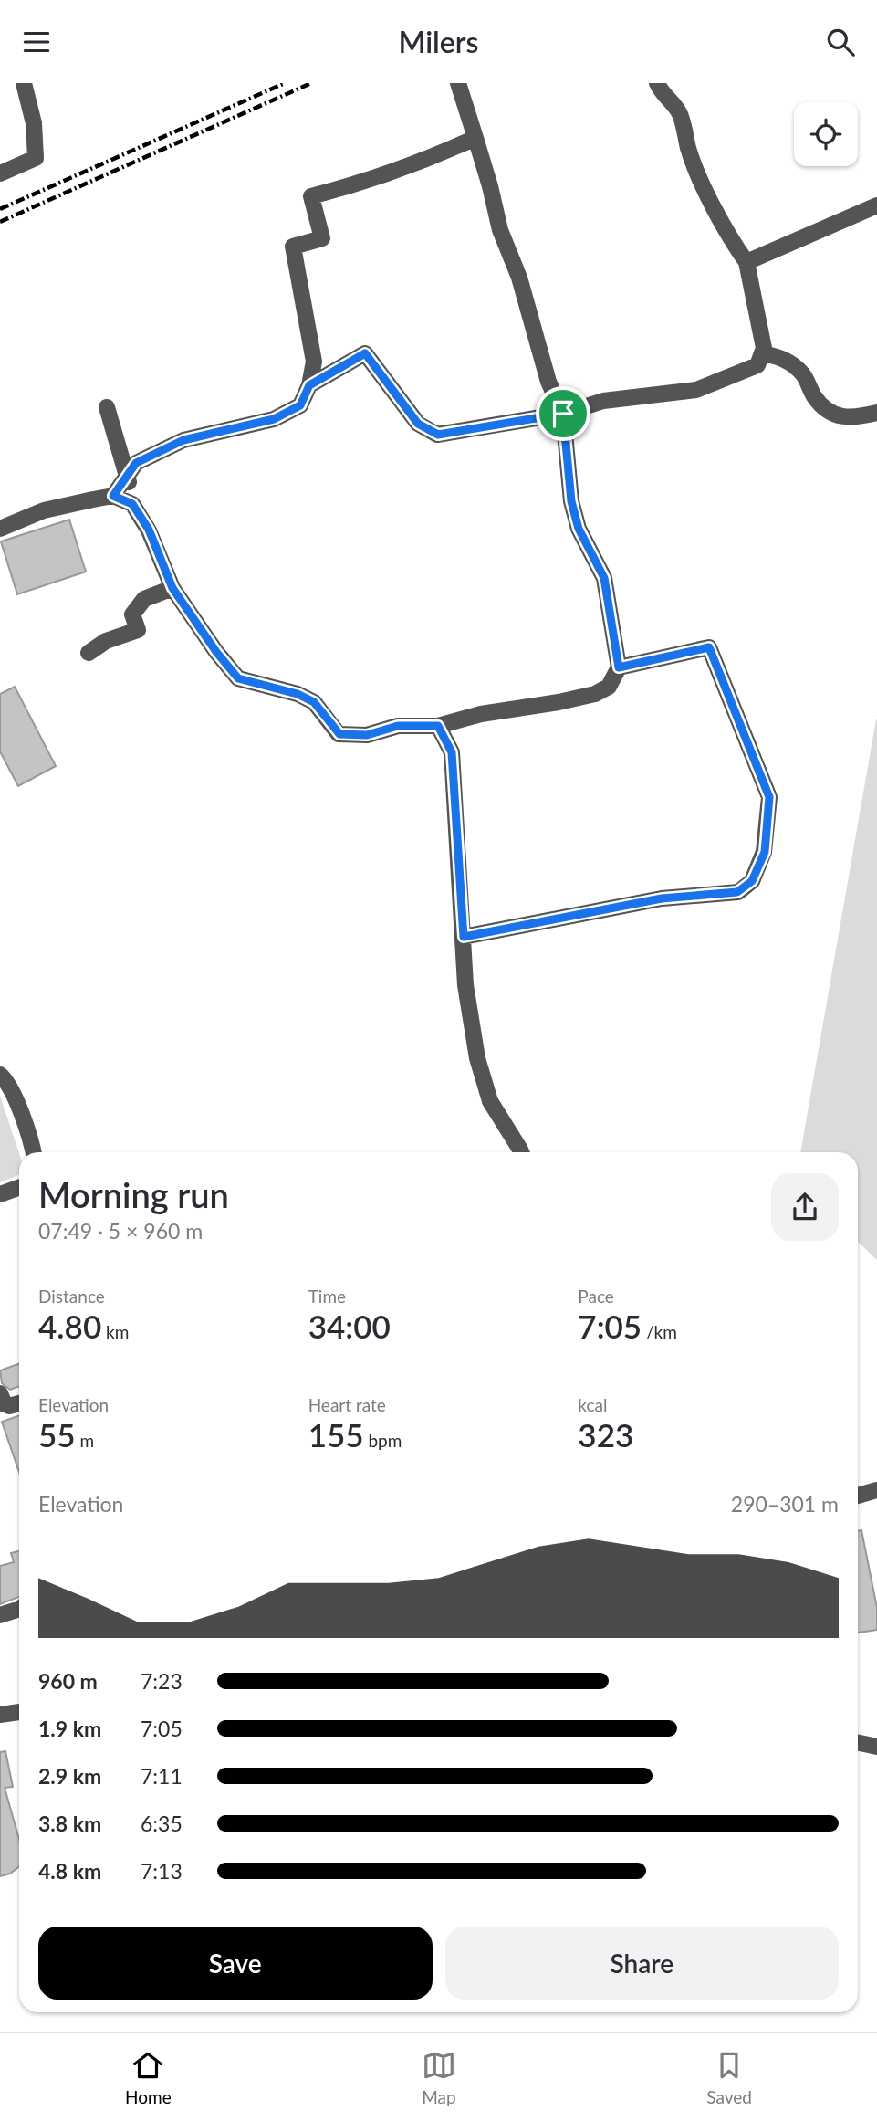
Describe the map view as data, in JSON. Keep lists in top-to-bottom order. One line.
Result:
{"page":{"header":"Milers","heading":["Morning run","07:49 · 5 × 960 m"],"stats":[["Distance","4.80 km"],["Time","34:00"],["Pace","7:05 /km"],["Elevation","55 m"],["Heart rate","155 bpm"],["kcal","323"]],"chart":["Elevation","290–301 m"],"list":[{"name":"960 m","note":"7:23"},{"name":"1.9 km","note":"7:05"},{"name":"2.9 km","note":"7:11"},{"name":"3.8 km","note":"6:35"},{"name":"4.8 km","note":"7:13"}],"buttons":["Save","Share"],"tabs":["Home","Map","Saved"]}}
